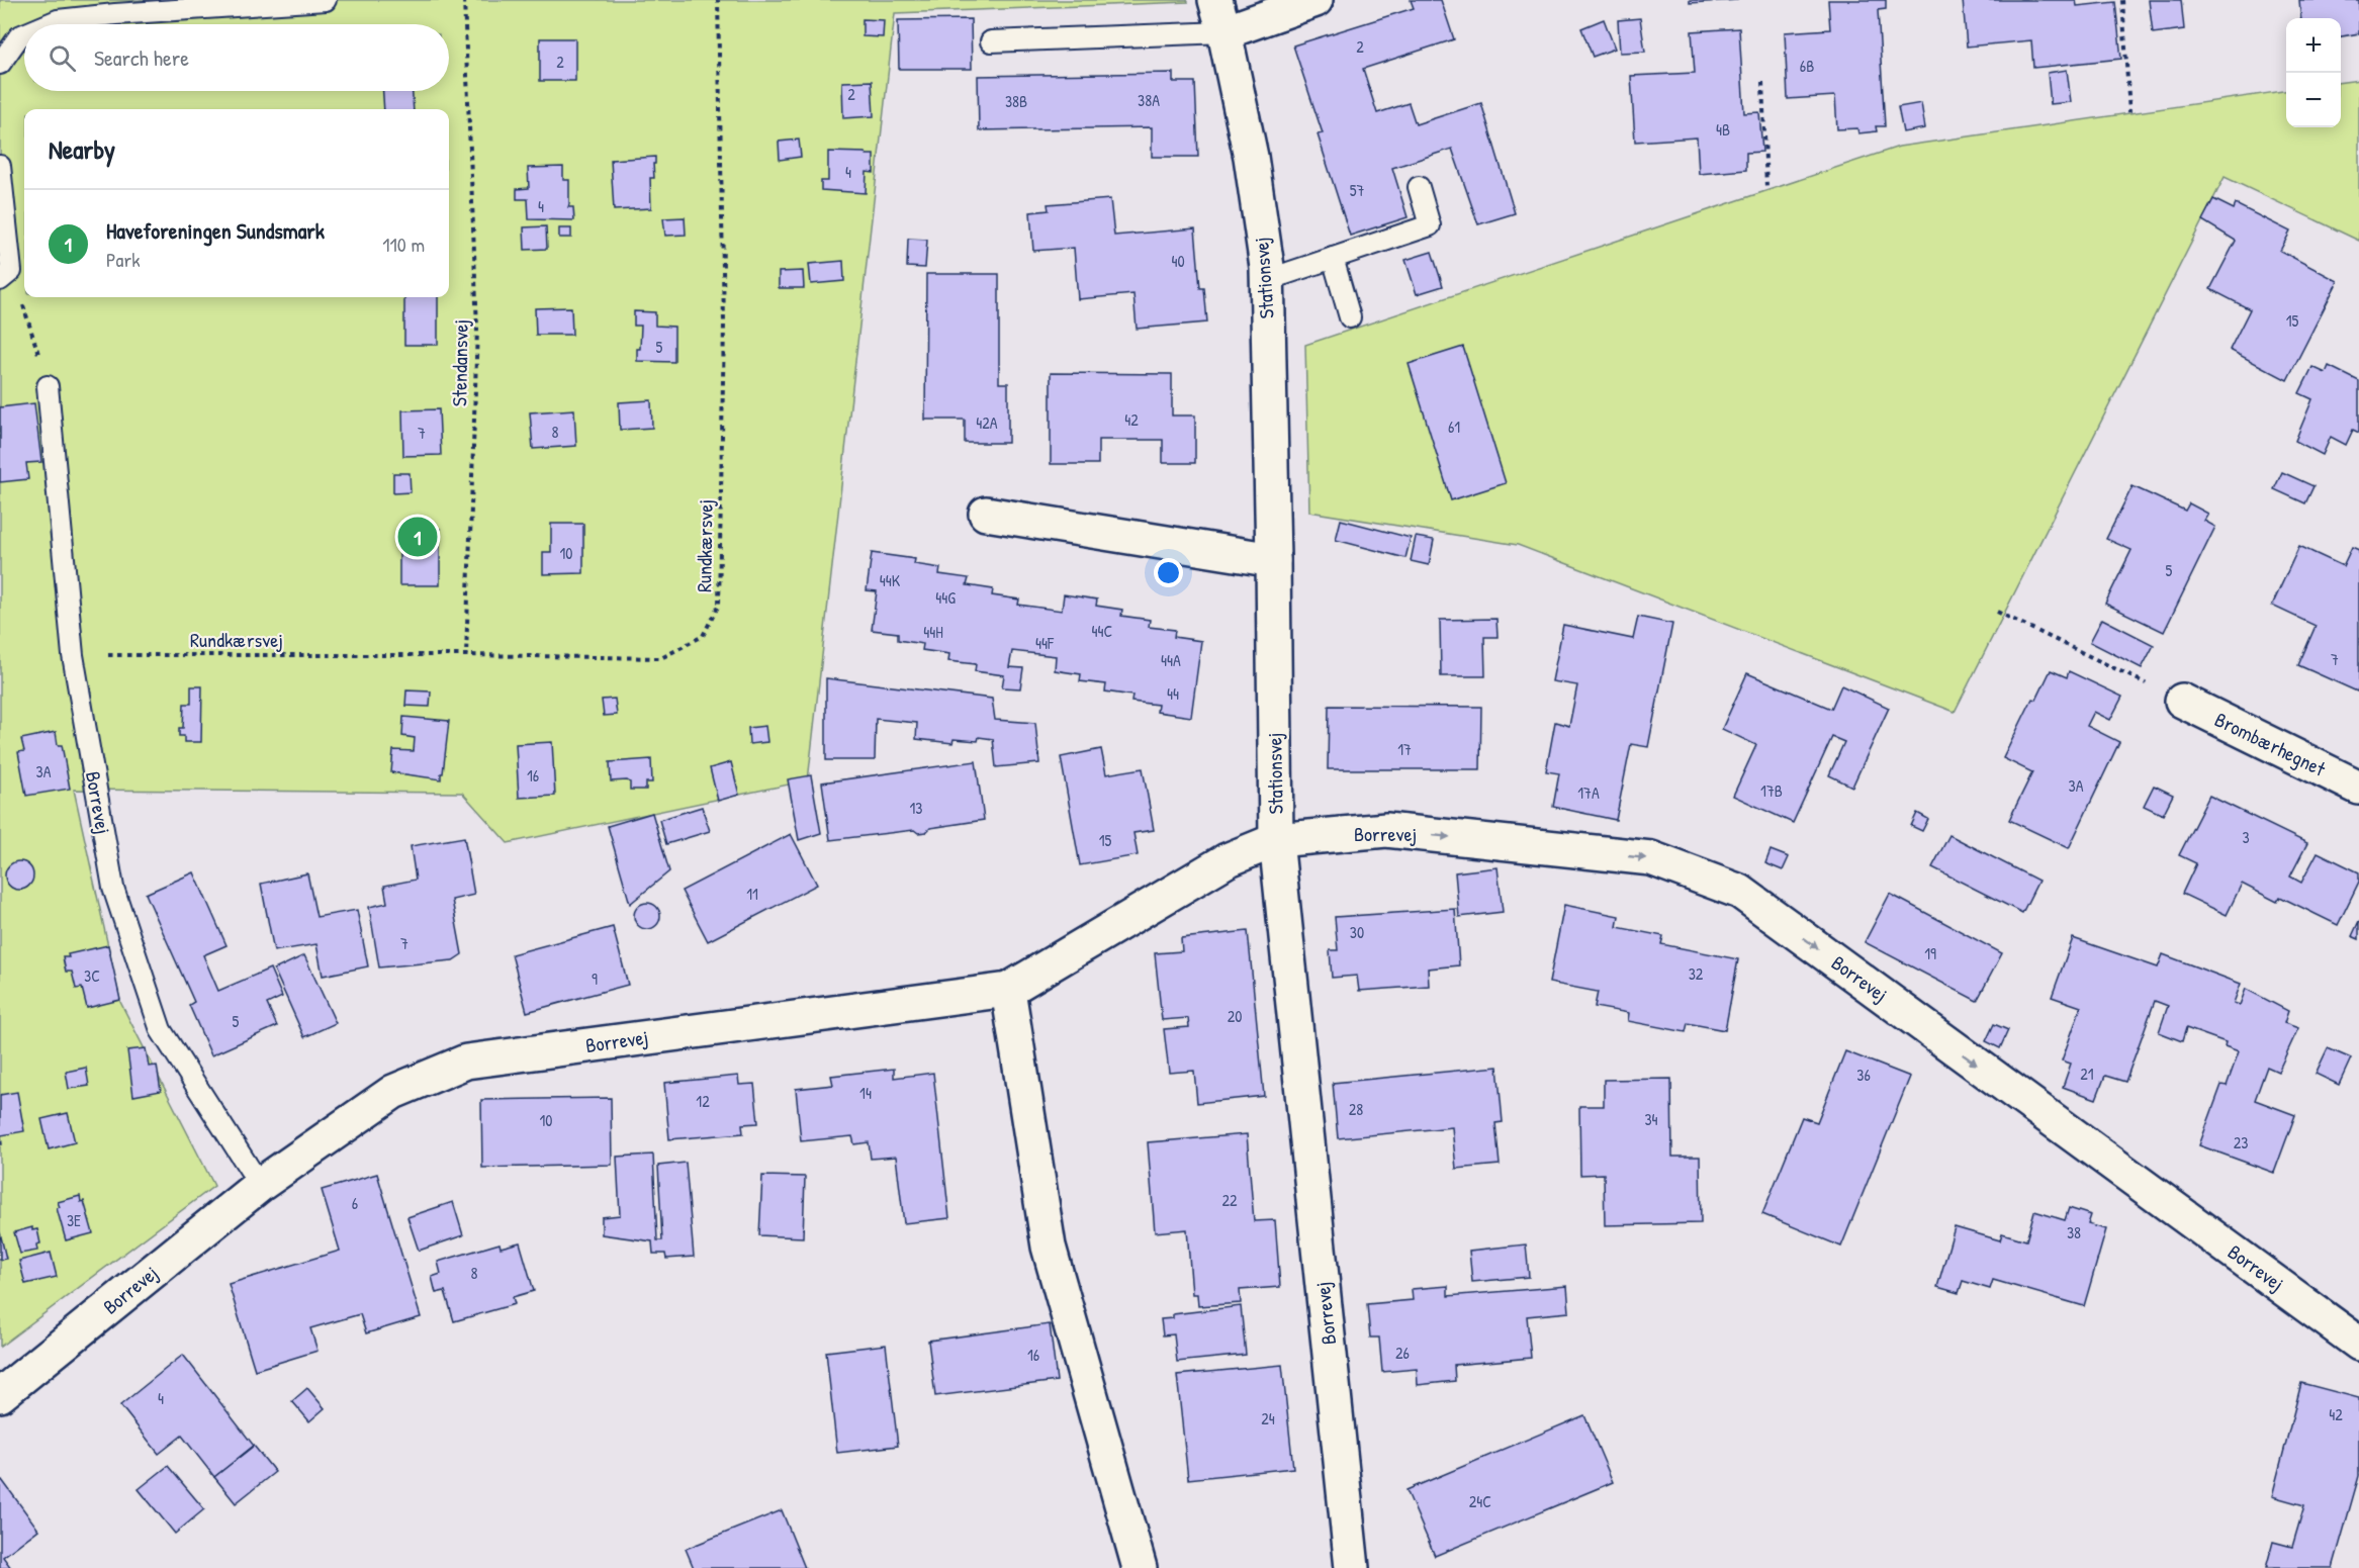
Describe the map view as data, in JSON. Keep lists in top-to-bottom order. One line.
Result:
{"streets":{"street":["Stationsvej","Brombærhegnet","Borrevej"],"path":["Stendansvej","Rundkærsvej"]},"crossings":[["Stationsvej","Borrevej"],["Stendansvej","Rundkærsvej"],["Rundkærsvej","Borrevej"]],"house_numbers":["2","2","6B","2","38A","38B","4B","4","57","4","40","15","5","42","42A","61","8","7","10","5","44K","44G","44C","44H","44F","7","44A","44","17","3A","16","3A","17B","17A","13","3","15","11","30","7","19","32","3C","9","20","5","21","36","14","12","28","34","10","23","22","6","3E","38","8","26","16","4","42","24","24C"],"page":{"map_buttons":["+","−"],"search":"Search here","heading":"Nearby","list":[{"mark":"1","name":"Haveforeningen Sundsmark","note":"Park","value":"110 m"}],"pins":"1"}}
